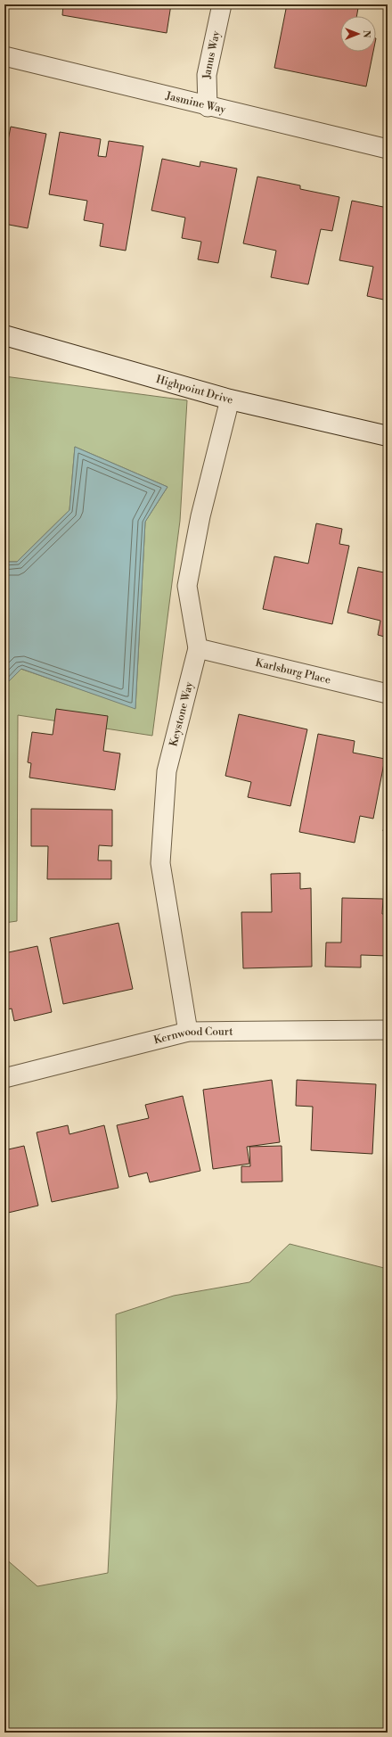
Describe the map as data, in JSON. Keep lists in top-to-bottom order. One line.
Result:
{"streets":{"street":["Janus Way","Jasmine Way","Highpoint Drive","Karlsburg Place","Keystone Way","Kernwood Court"]},"crossings":[["Janus Way","Jasmine Way"],["Highpoint Drive","Keystone Way"],["Karlsburg Place","Keystone Way"],["Keystone Way","Kernwood Court"]],"north":"right"}
